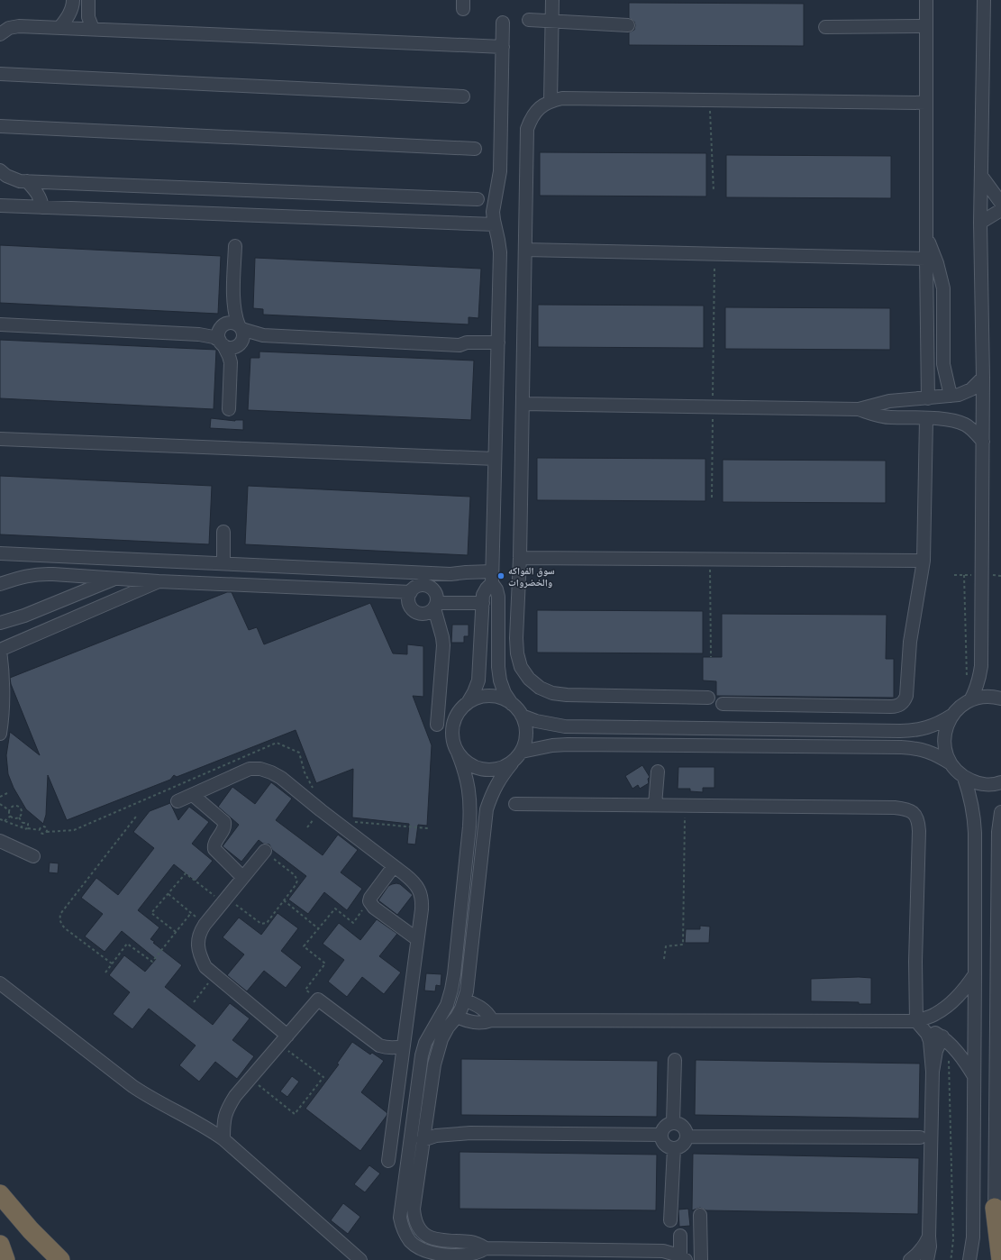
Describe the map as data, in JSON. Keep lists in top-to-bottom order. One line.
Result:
{"places":["سوق الفواكه والخضروات"]}
